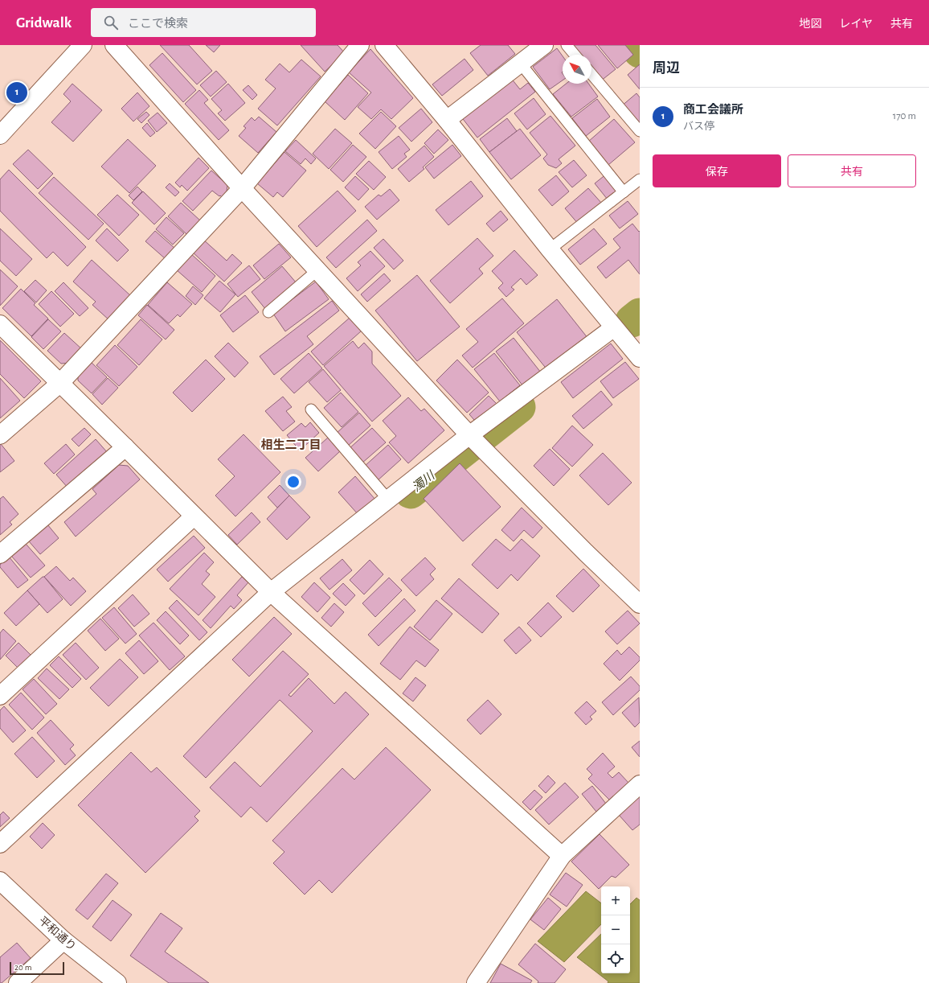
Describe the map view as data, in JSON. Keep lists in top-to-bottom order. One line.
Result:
{"streets":{"main road":["平和通り"]},"districts":["相生二丁目"],"water":["濁川"],"scale_bar":"20 m","north":"top left","page":{"header":"Gridwalk","search":"ここで検索","nav":["地図","レイヤ","共有"],"heading":"周辺","pins":"1","list":[{"mark":"1","name":"商工会議所","note":"バス停","value":"170 m"}],"buttons":["保存","共有"],"map_buttons":["+","−"],"scale":"20 m"}}
